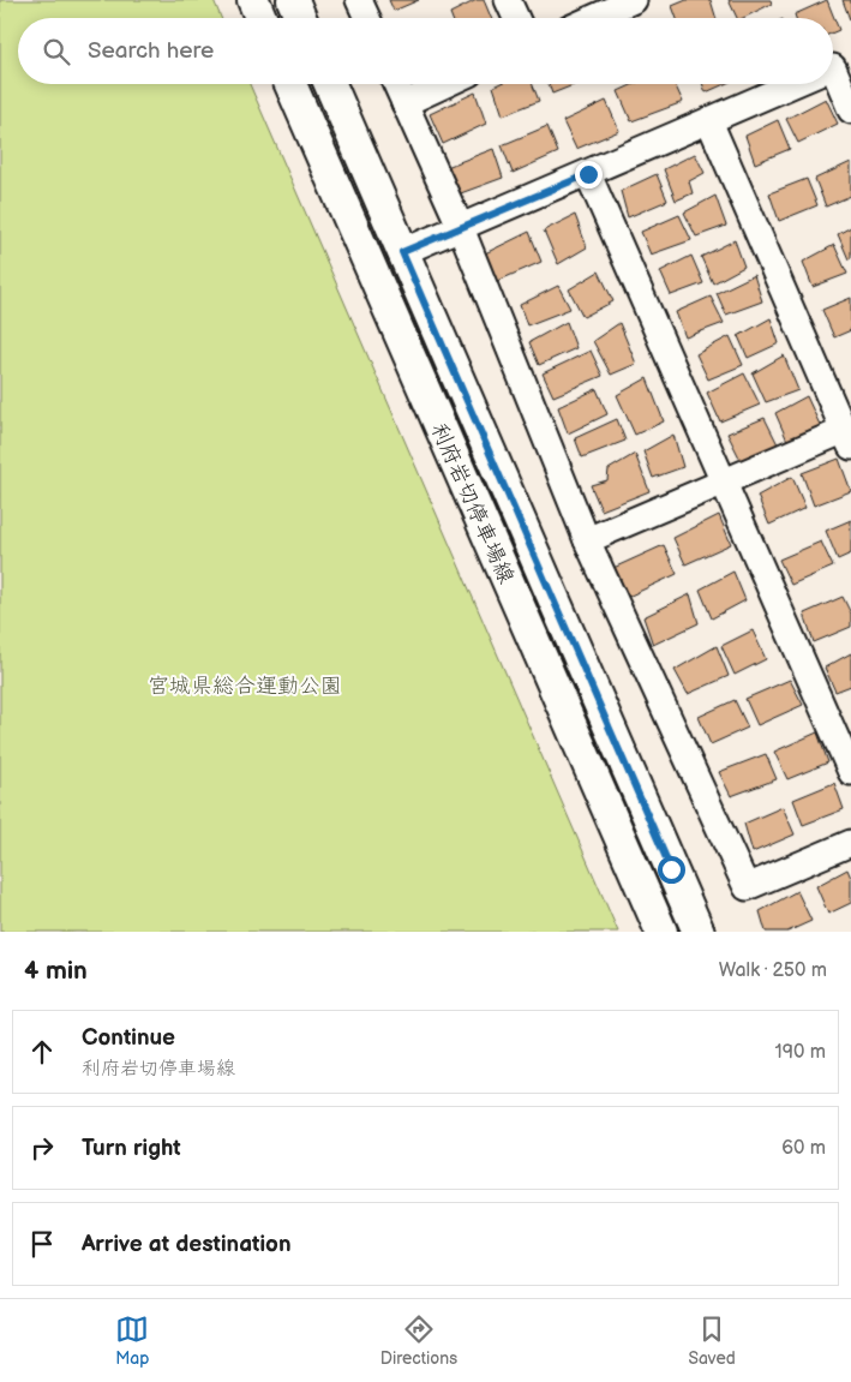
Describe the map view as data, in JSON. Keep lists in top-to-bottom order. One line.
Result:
{"streets":{"main road":["利府岩切停車場線"]},"parks":["宮城県総合運動公園"],"page":{"search":"Search here","heading":["4 min","Walk · 250 m"],"list":[["Continue","利府岩切停車場線","190 m"],["Turn right","60 m"],"Arrive at destination"],"nav":["Map","Directions","Saved"]}}
